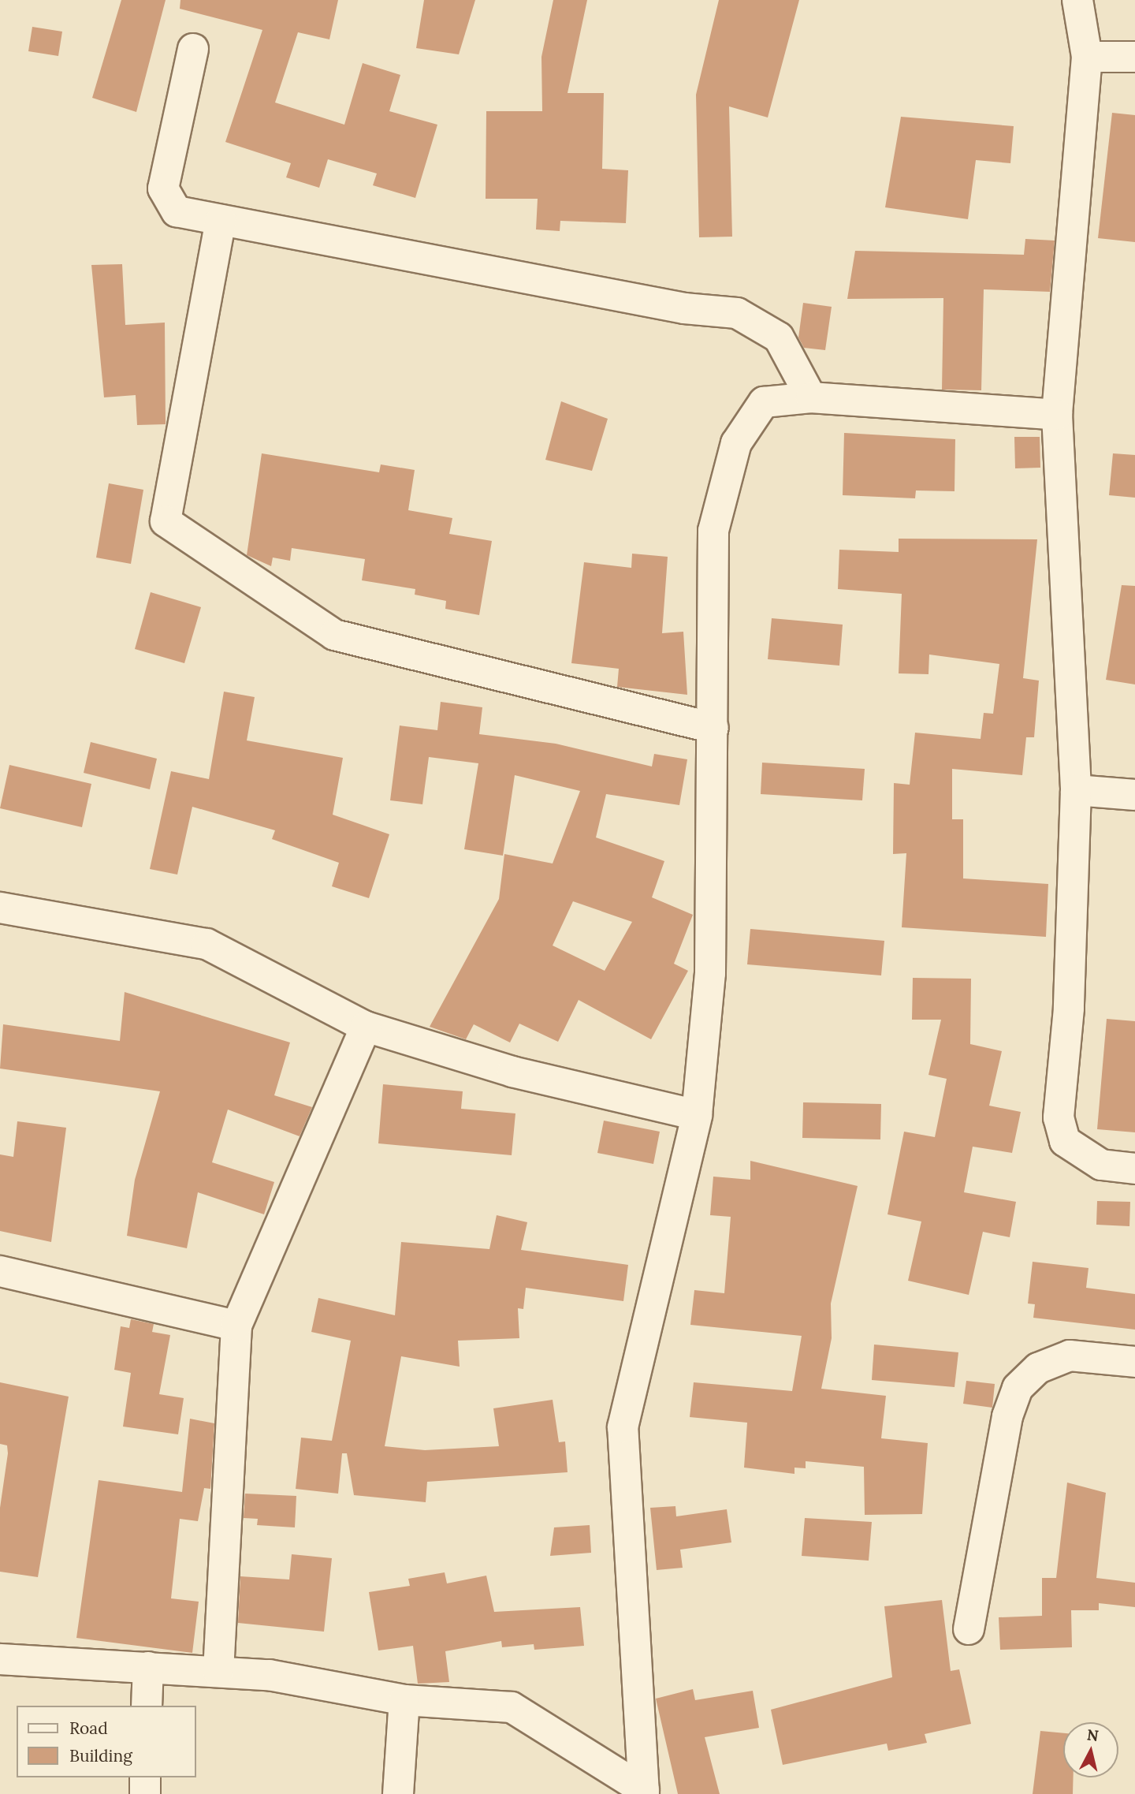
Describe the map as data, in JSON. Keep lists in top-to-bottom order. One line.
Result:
{"legend":["Road","Building"],"north":"top"}
